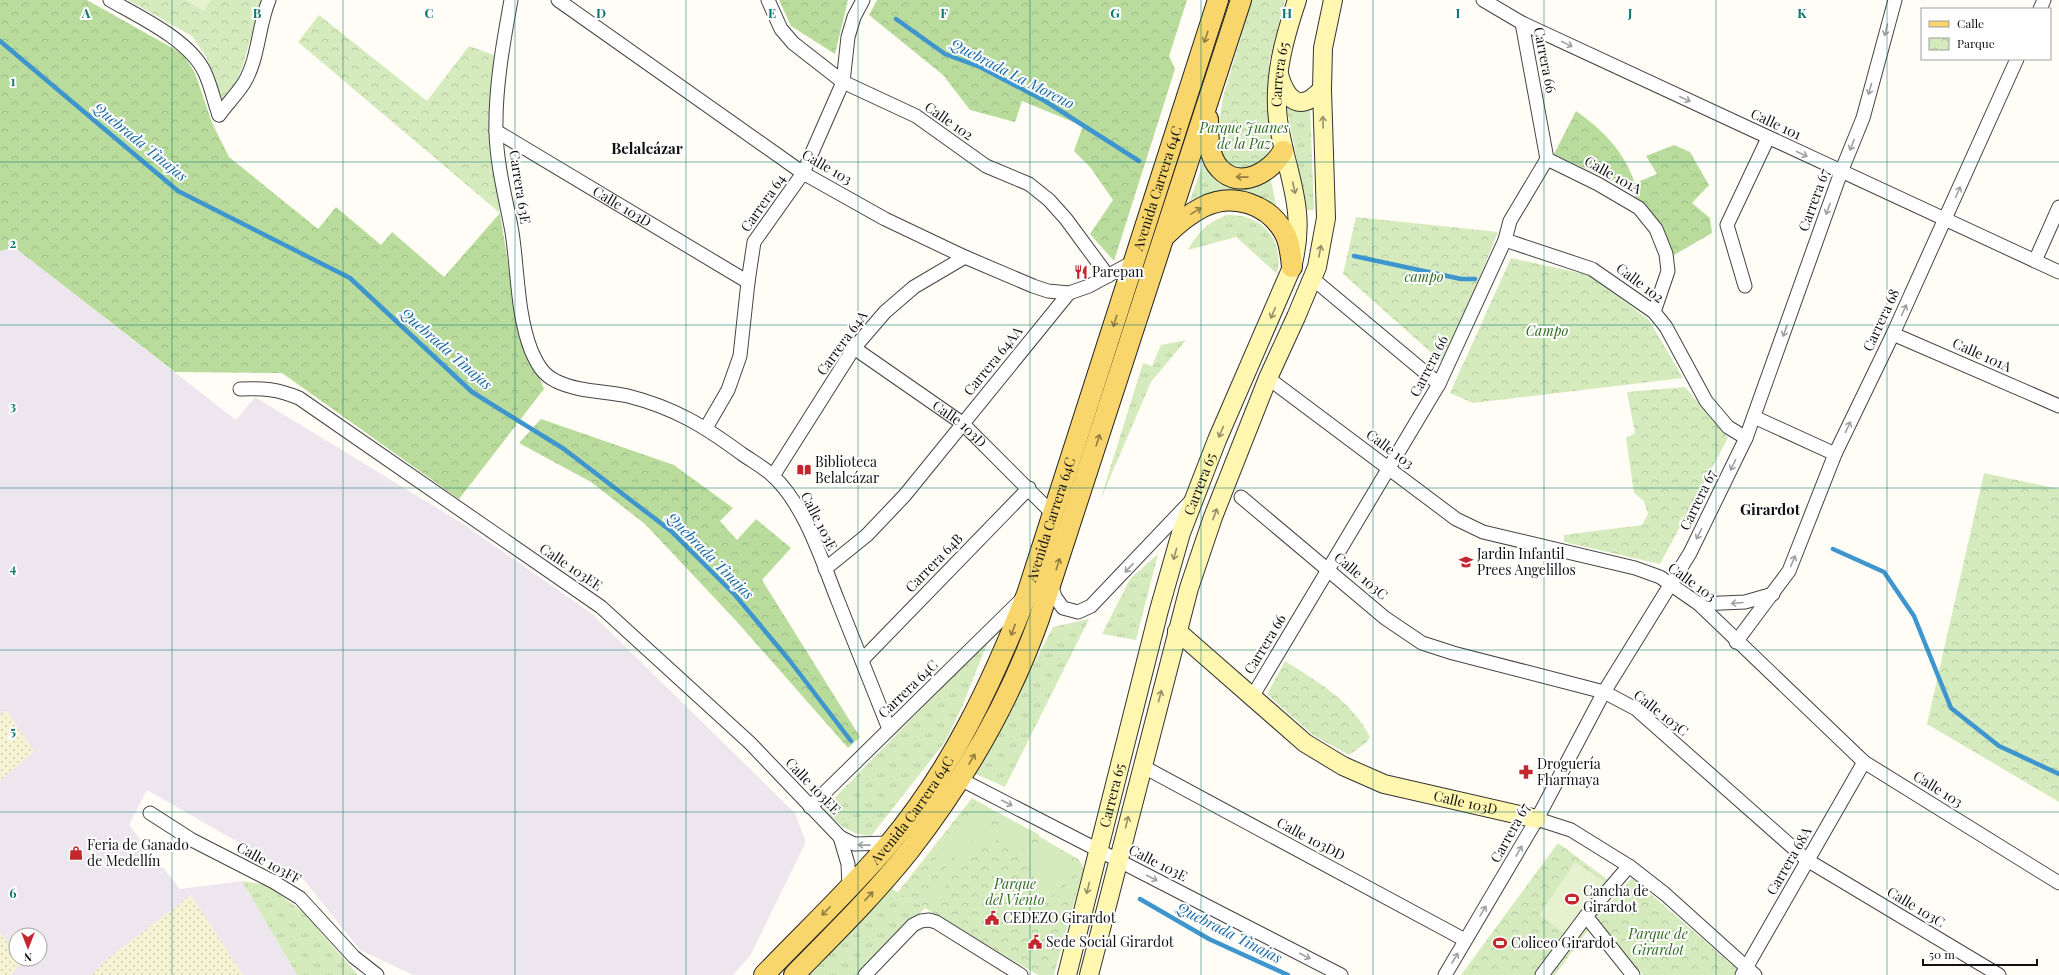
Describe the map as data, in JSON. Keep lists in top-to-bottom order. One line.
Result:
{"streets":{"main road":["Carrera 65","Avenida Carrera 64C","Calle 103D"],"street":["Carrera 66","Calle 102","Calle 101","Calle 103","Calle 101A","Carrera 63E","Carrera 67","Carrera 64","Carrera 68","Carrera 64A","Carrera 64AA","Calle 103E","Carrera 64B","Calle 103EE","Calle 103C","Carrera 64C","Calle 103DD","Carrera 68A","Calle 103FF"]},"crossings":[["Carrera 66","Calle 102"],["Carrera 66","Calle 101"],["Carrera 66","Calle 103"],["Carrera 66","Calle 101A"],["Carrera 66","Calle 103D"],["Carrera 66","Calle 103C"],["Carrera 65","Calle 103"],["Carrera 65","Calle 103D"],["Carrera 65","Calle 103E"],["Carrera 65","Calle 103DD"],["Calle 102","Calle 103"],["Calle 102","Calle 101A"],["Calle 102","Carrera 67"],["Calle 102","Carrera 64"],["Calle 101","Carrera 67"],["Calle 101","Carrera 68"],["Calle 103","Avenida Carrera 64C"],["Calle 103","Carrera 67"],["Calle 103","Carrera 64"],["Calle 103","Carrera 68"],["Calle 103","Carrera 64A"],["Calle 103","Carrera 64AA"],["Calle 103","Carrera 68A"],["Calle 101A","Carrera 68"],["Carrera 63E","Calle 103D"],["Carrera 63E","Calle 103E"],["Avenida Carrera 64C","Calle 103D"],["Avenida Carrera 64C","Calle 103E"],["Avenida Carrera 64C","Calle 103EE"],["Avenida Carrera 64C","Carrera 64C"],["Carrera 67","Calle 103D"],["Carrera 67","Calle 103C"],["Carrera 67","Calle 103DD"],["Carrera 64","Calle 103D"],["Carrera 64","Calle 103E"],["Calle 103D","Carrera 64A"],["Calle 103D","Carrera 64AA"],["Calle 103D","Carrera 64B"],["Calle 103D","Carrera 68A"],["Carrera 64A","Calle 103E"],["Carrera 64AA","Calle 103E"],["Calle 103E","Carrera 64B"],["Calle 103E","Carrera 64C"],["Calle 103EE","Carrera 64C"],["Calle 103C","Carrera 68A"]],"one_way":["Calle 101","Carrera 68","Calle 103E"],"districts":["Belalcázar","Girardot"],"water":["Quebrada La Moreno","Quebrada Tinajas"],"parks":["Parque Juanes de la Paz","campo","Campo","Parque del Viento","Parque de Girardot"],"places":{"restaurant":["Parepan"],"library":["Biblioteca Belalcázar"],"school or university":["Jardin Infantil Prees Angelillos"],"pharmacy":["Droguería Fharmaya"],"shop":["Feria de Ganado de Medellín"],"sports":["Cancha de Girardot","Coliceo Girardot"],"public building":["CEDEZO Girardot","Sede Social Girardot"]},"legend":["Calle","Parque"],"scale_bar":"50 m","north":"bottom","grid":{"columns":["A","B","C","D","E","F","G","H","I","J","K"],"rows":["1","2","3","4","5","6"]}}
